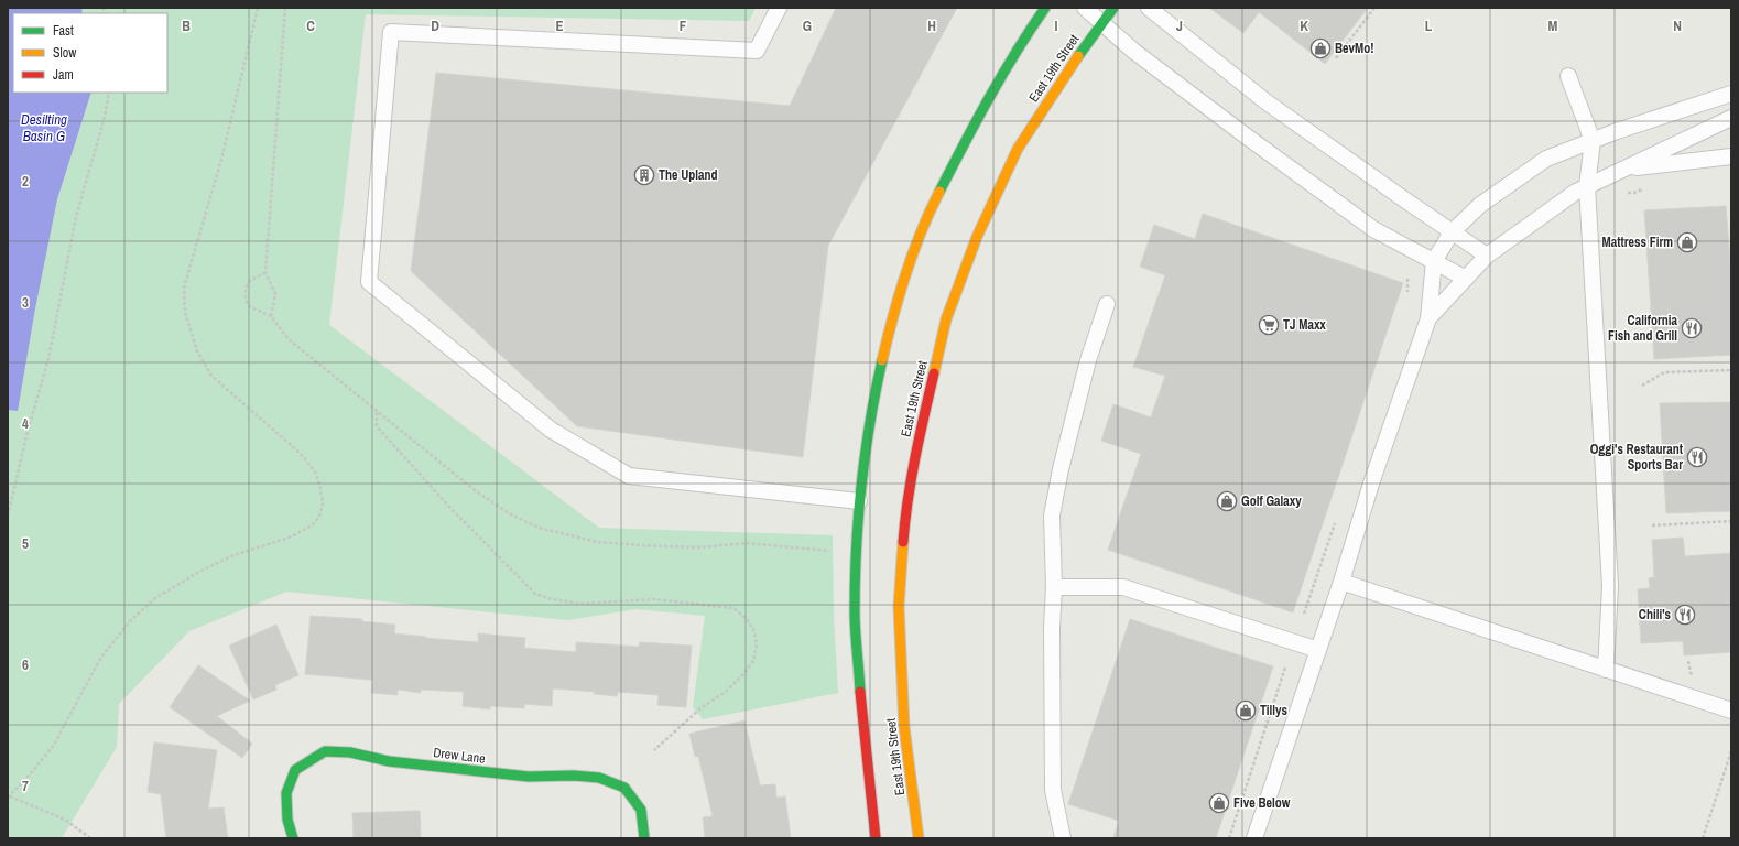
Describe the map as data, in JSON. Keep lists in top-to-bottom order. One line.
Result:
{"streets":{"main road":["East 19th Street","Drew Lane"]},"water":["Desilting Basin G"],"places":{"shop":["BevMo!","Mattress Firm","Golf Galaxy","Tillys","Five Below"],"building":["The Upland"],"supermarket":["TJ Maxx"],"restaurant":["California Fish and Grill","Oggi's Restaurant Sports Bar","Chili's"]},"legend":["Fast","Slow","Jam"],"grid":{"columns":["B","C","D","E","F","G","H","I","J","K","L","M","N"],"rows":["2","3","4","5","6","7"]}}
